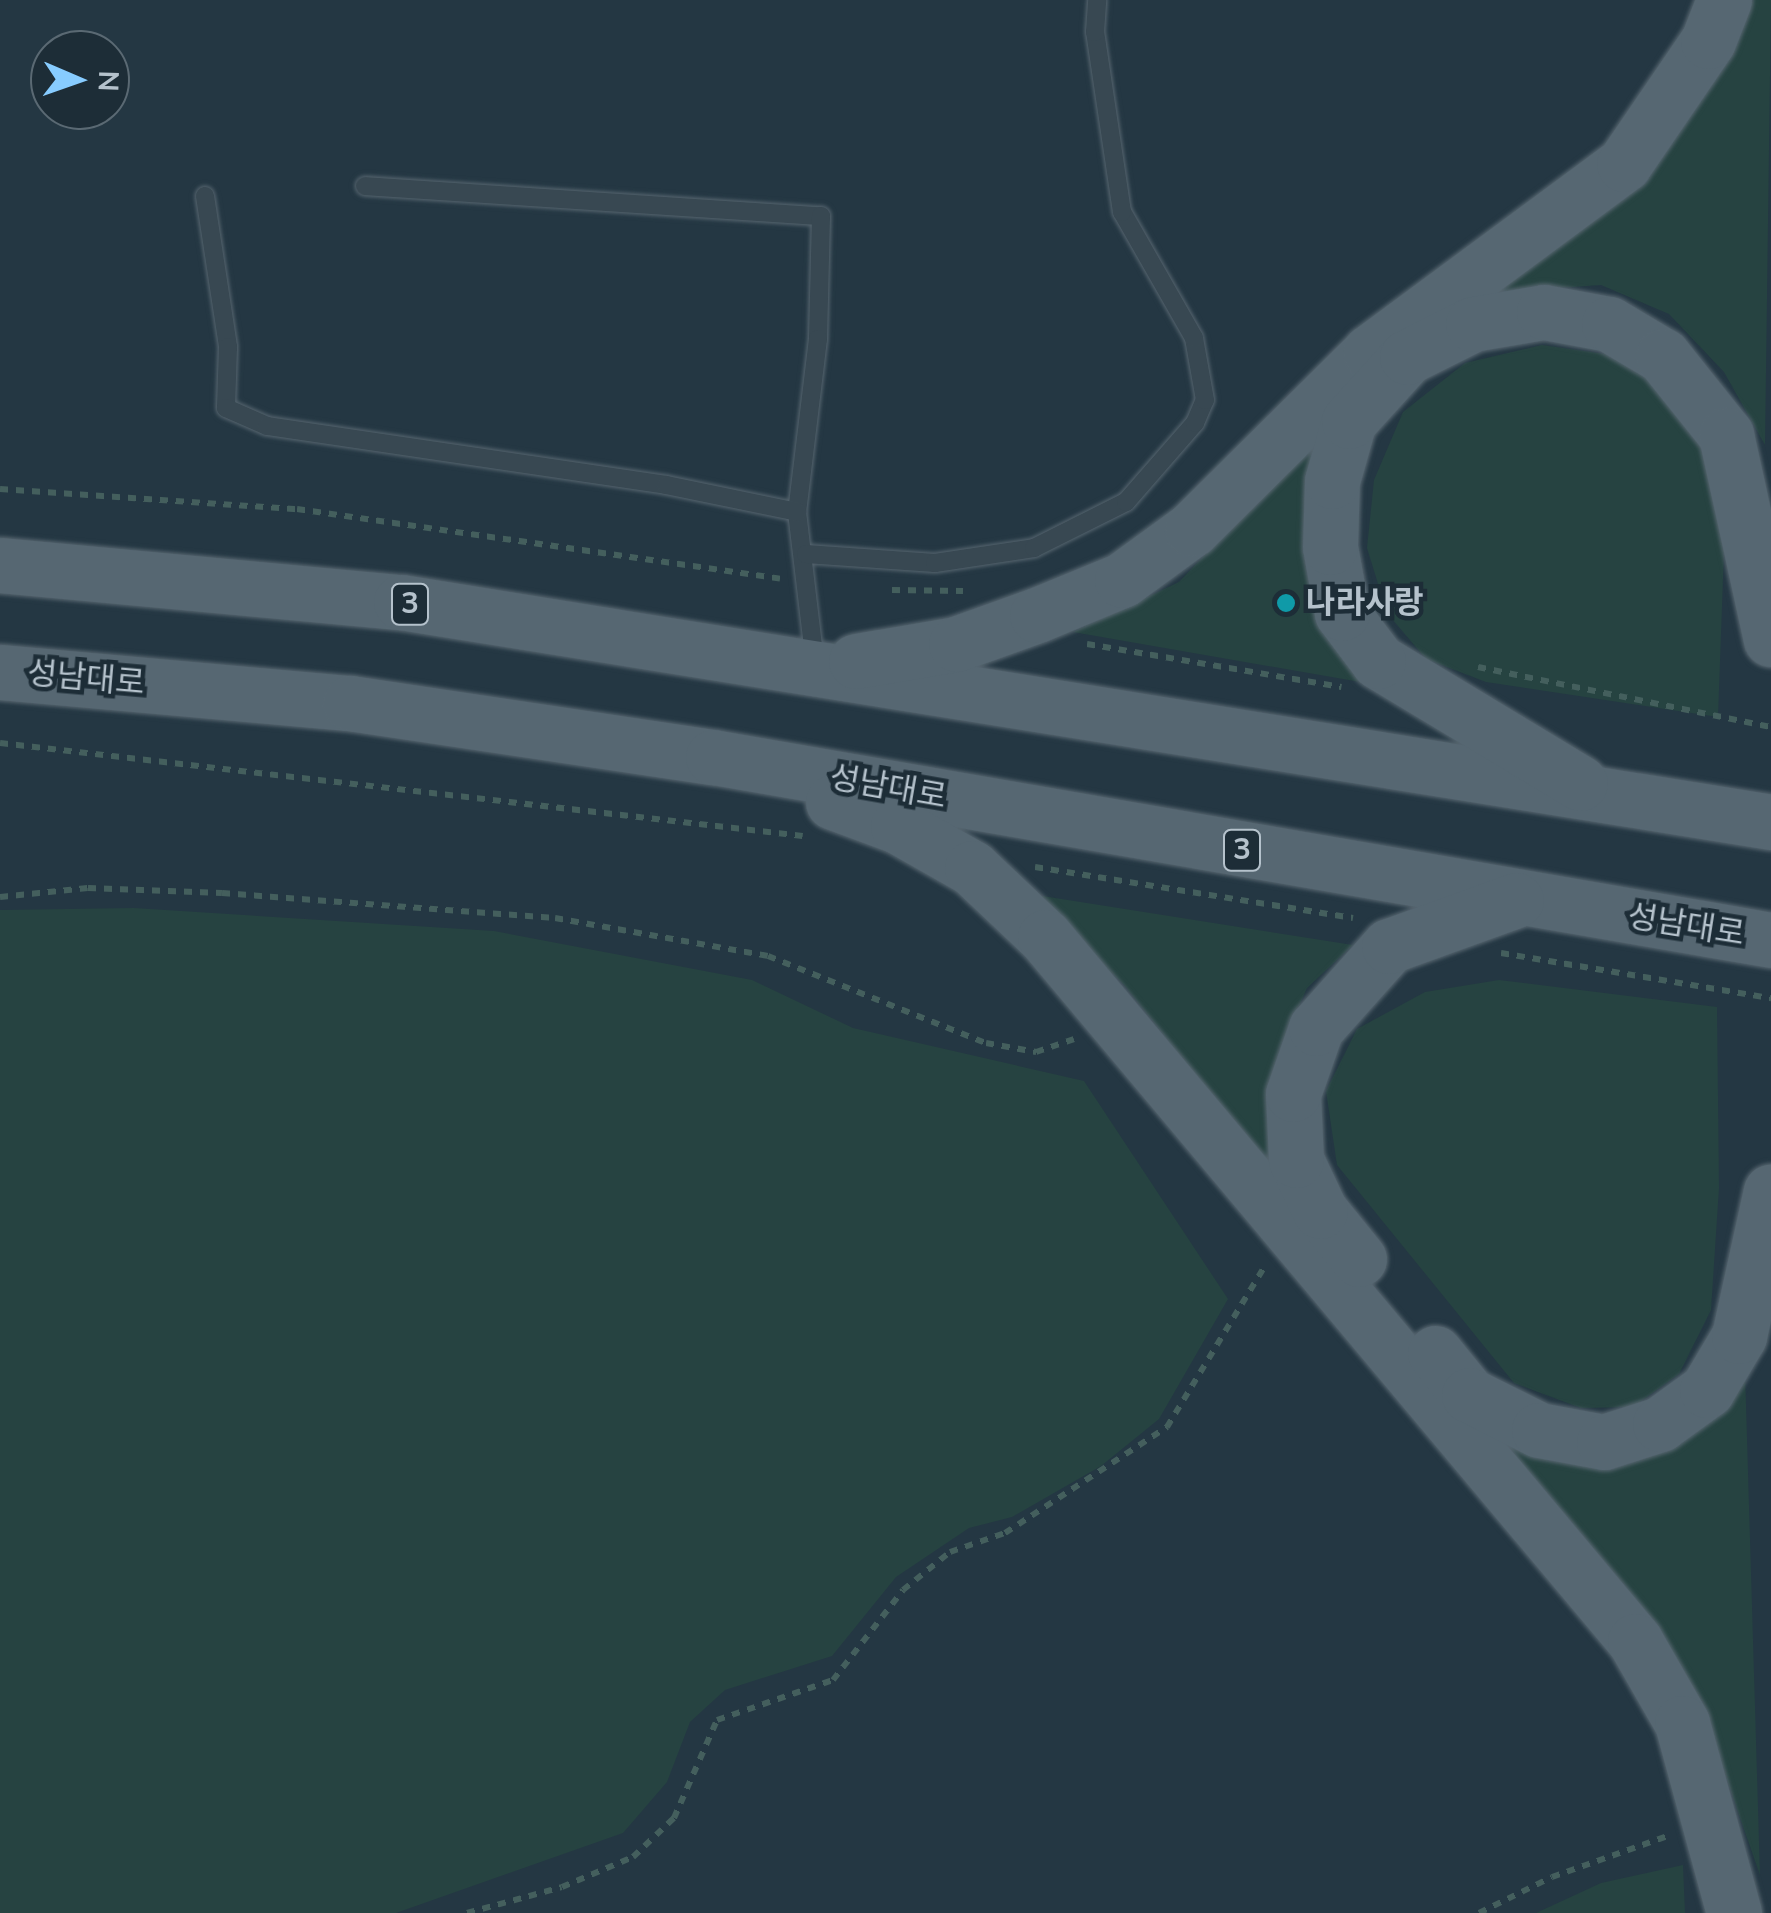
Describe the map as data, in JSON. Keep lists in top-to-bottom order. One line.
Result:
{"streets":{"main road":["3","성남대로"]},"places":["나라사랑"],"north":"right"}
